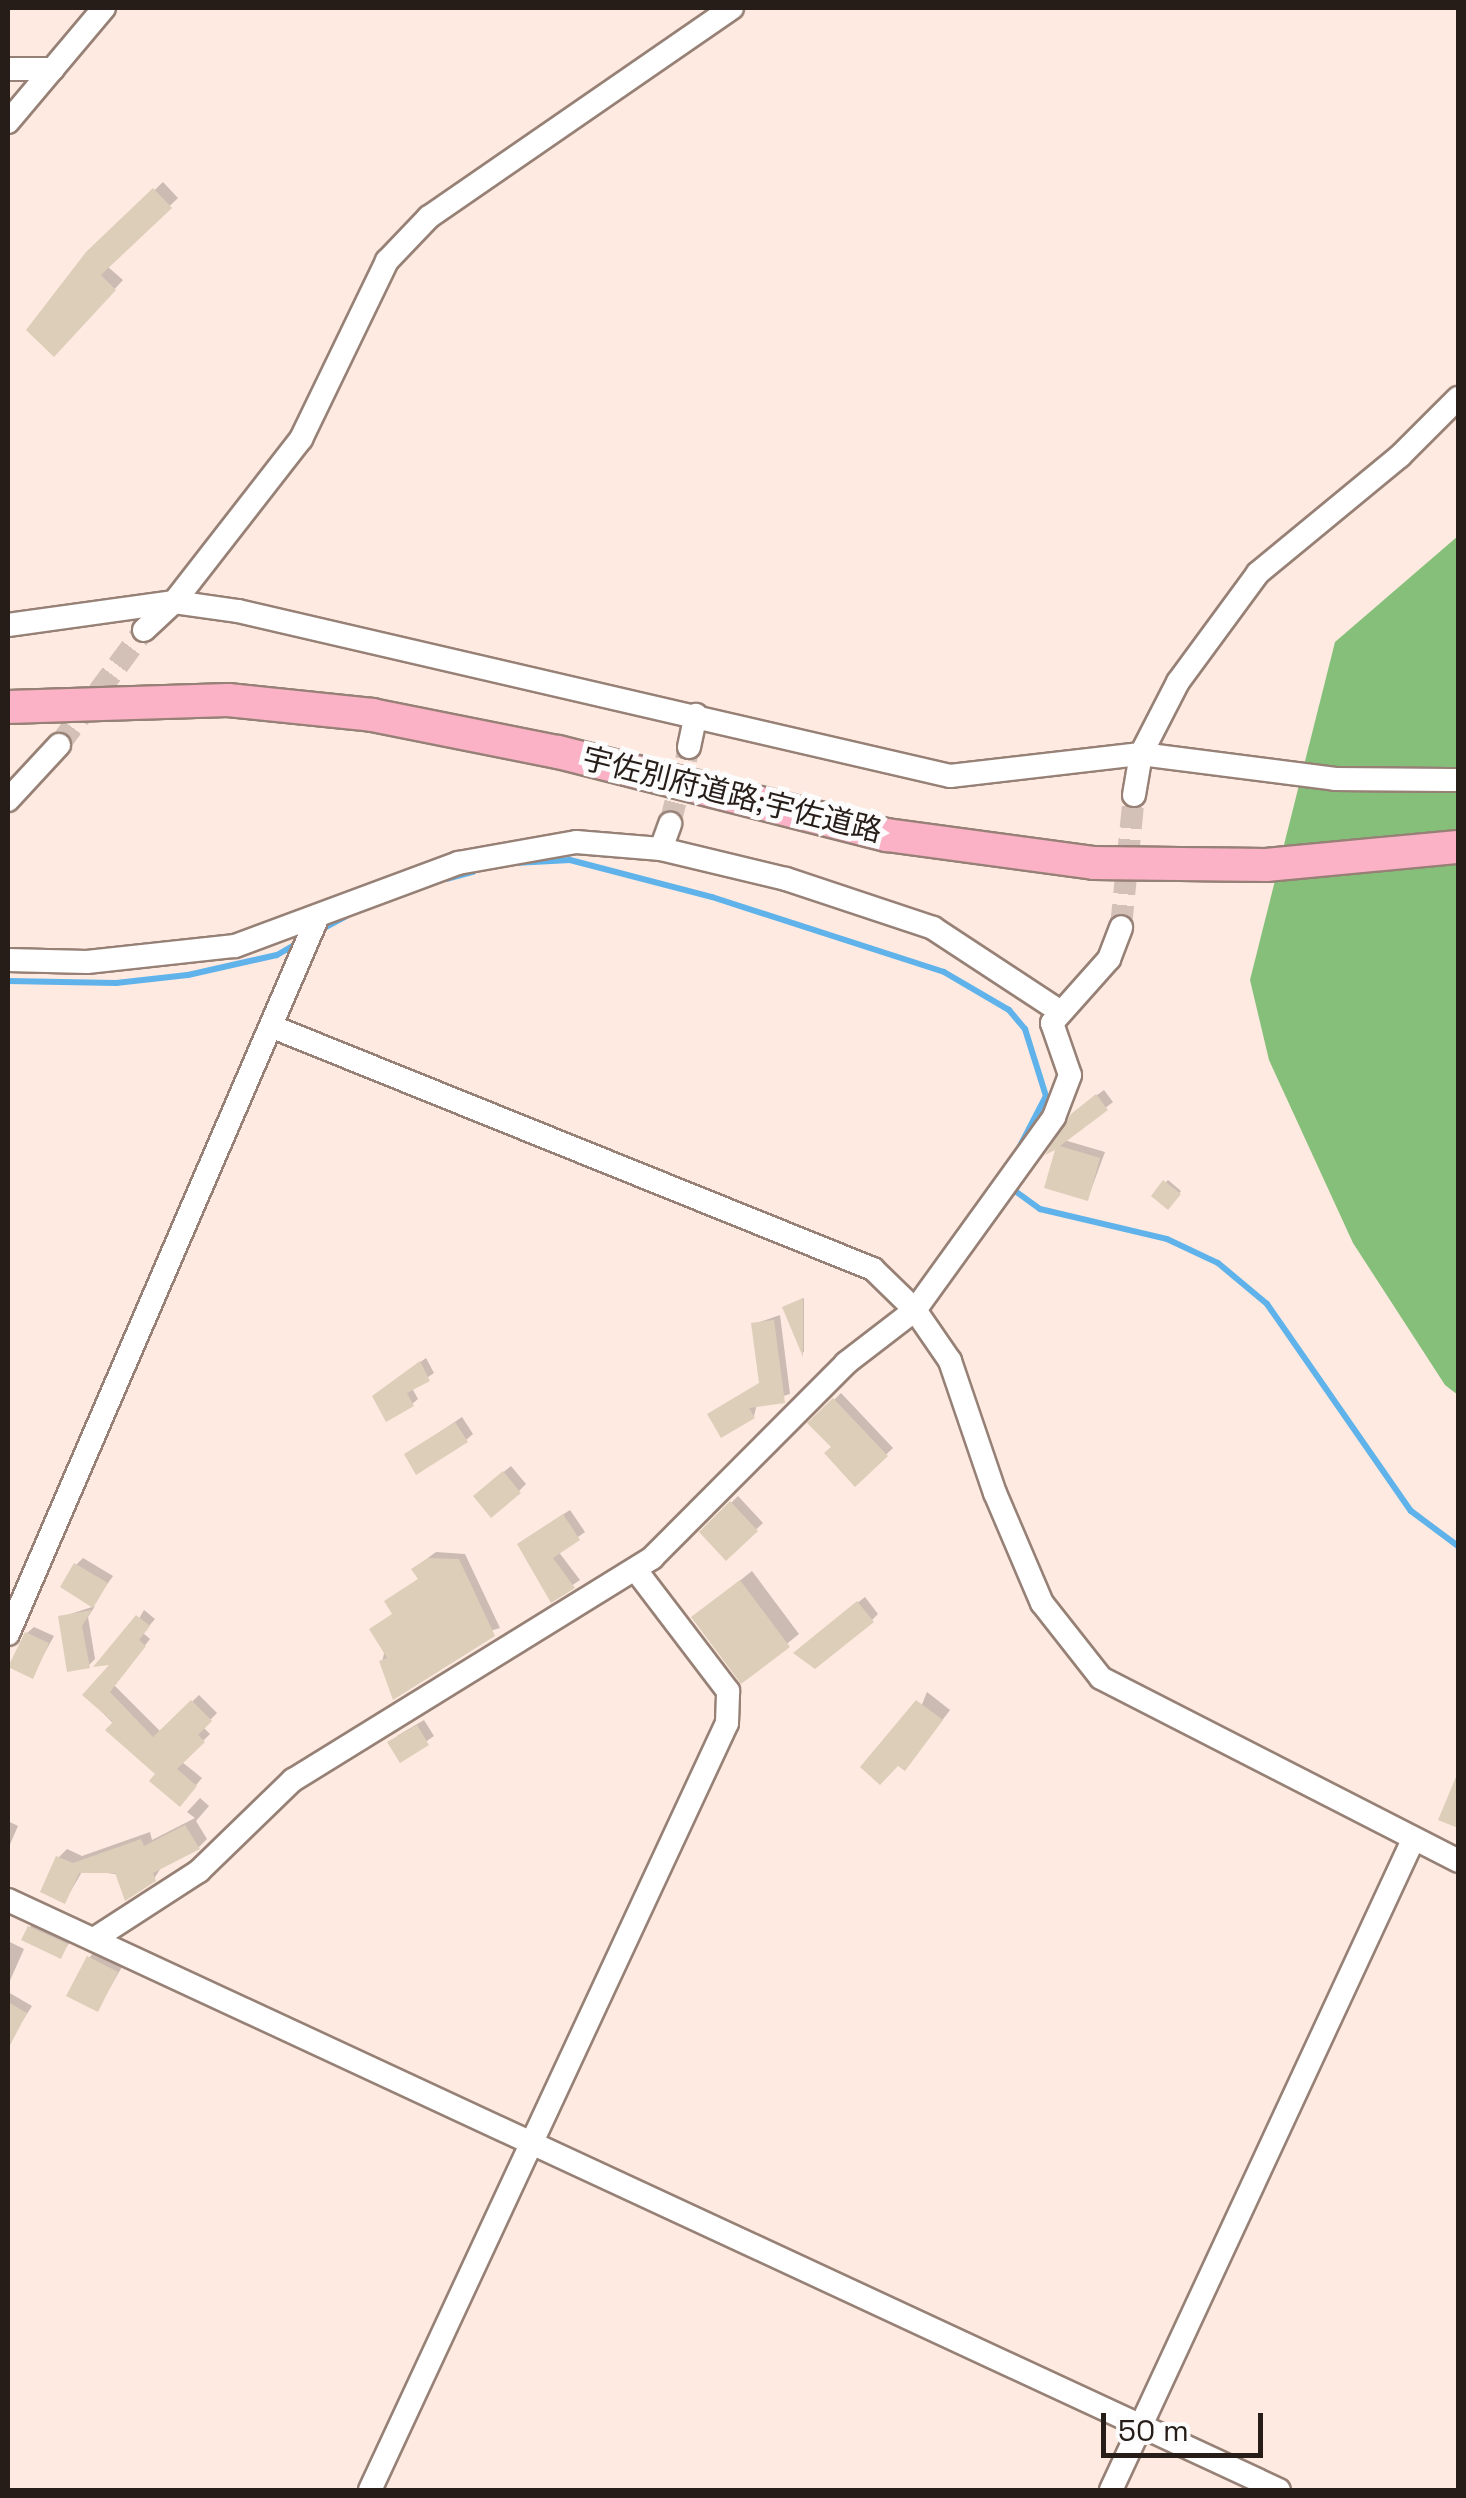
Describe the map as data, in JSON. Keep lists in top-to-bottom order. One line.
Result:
{"streets":{"highway":["宇佐別府道路;宇佐道路"]},"scale_bar":"50 m"}
